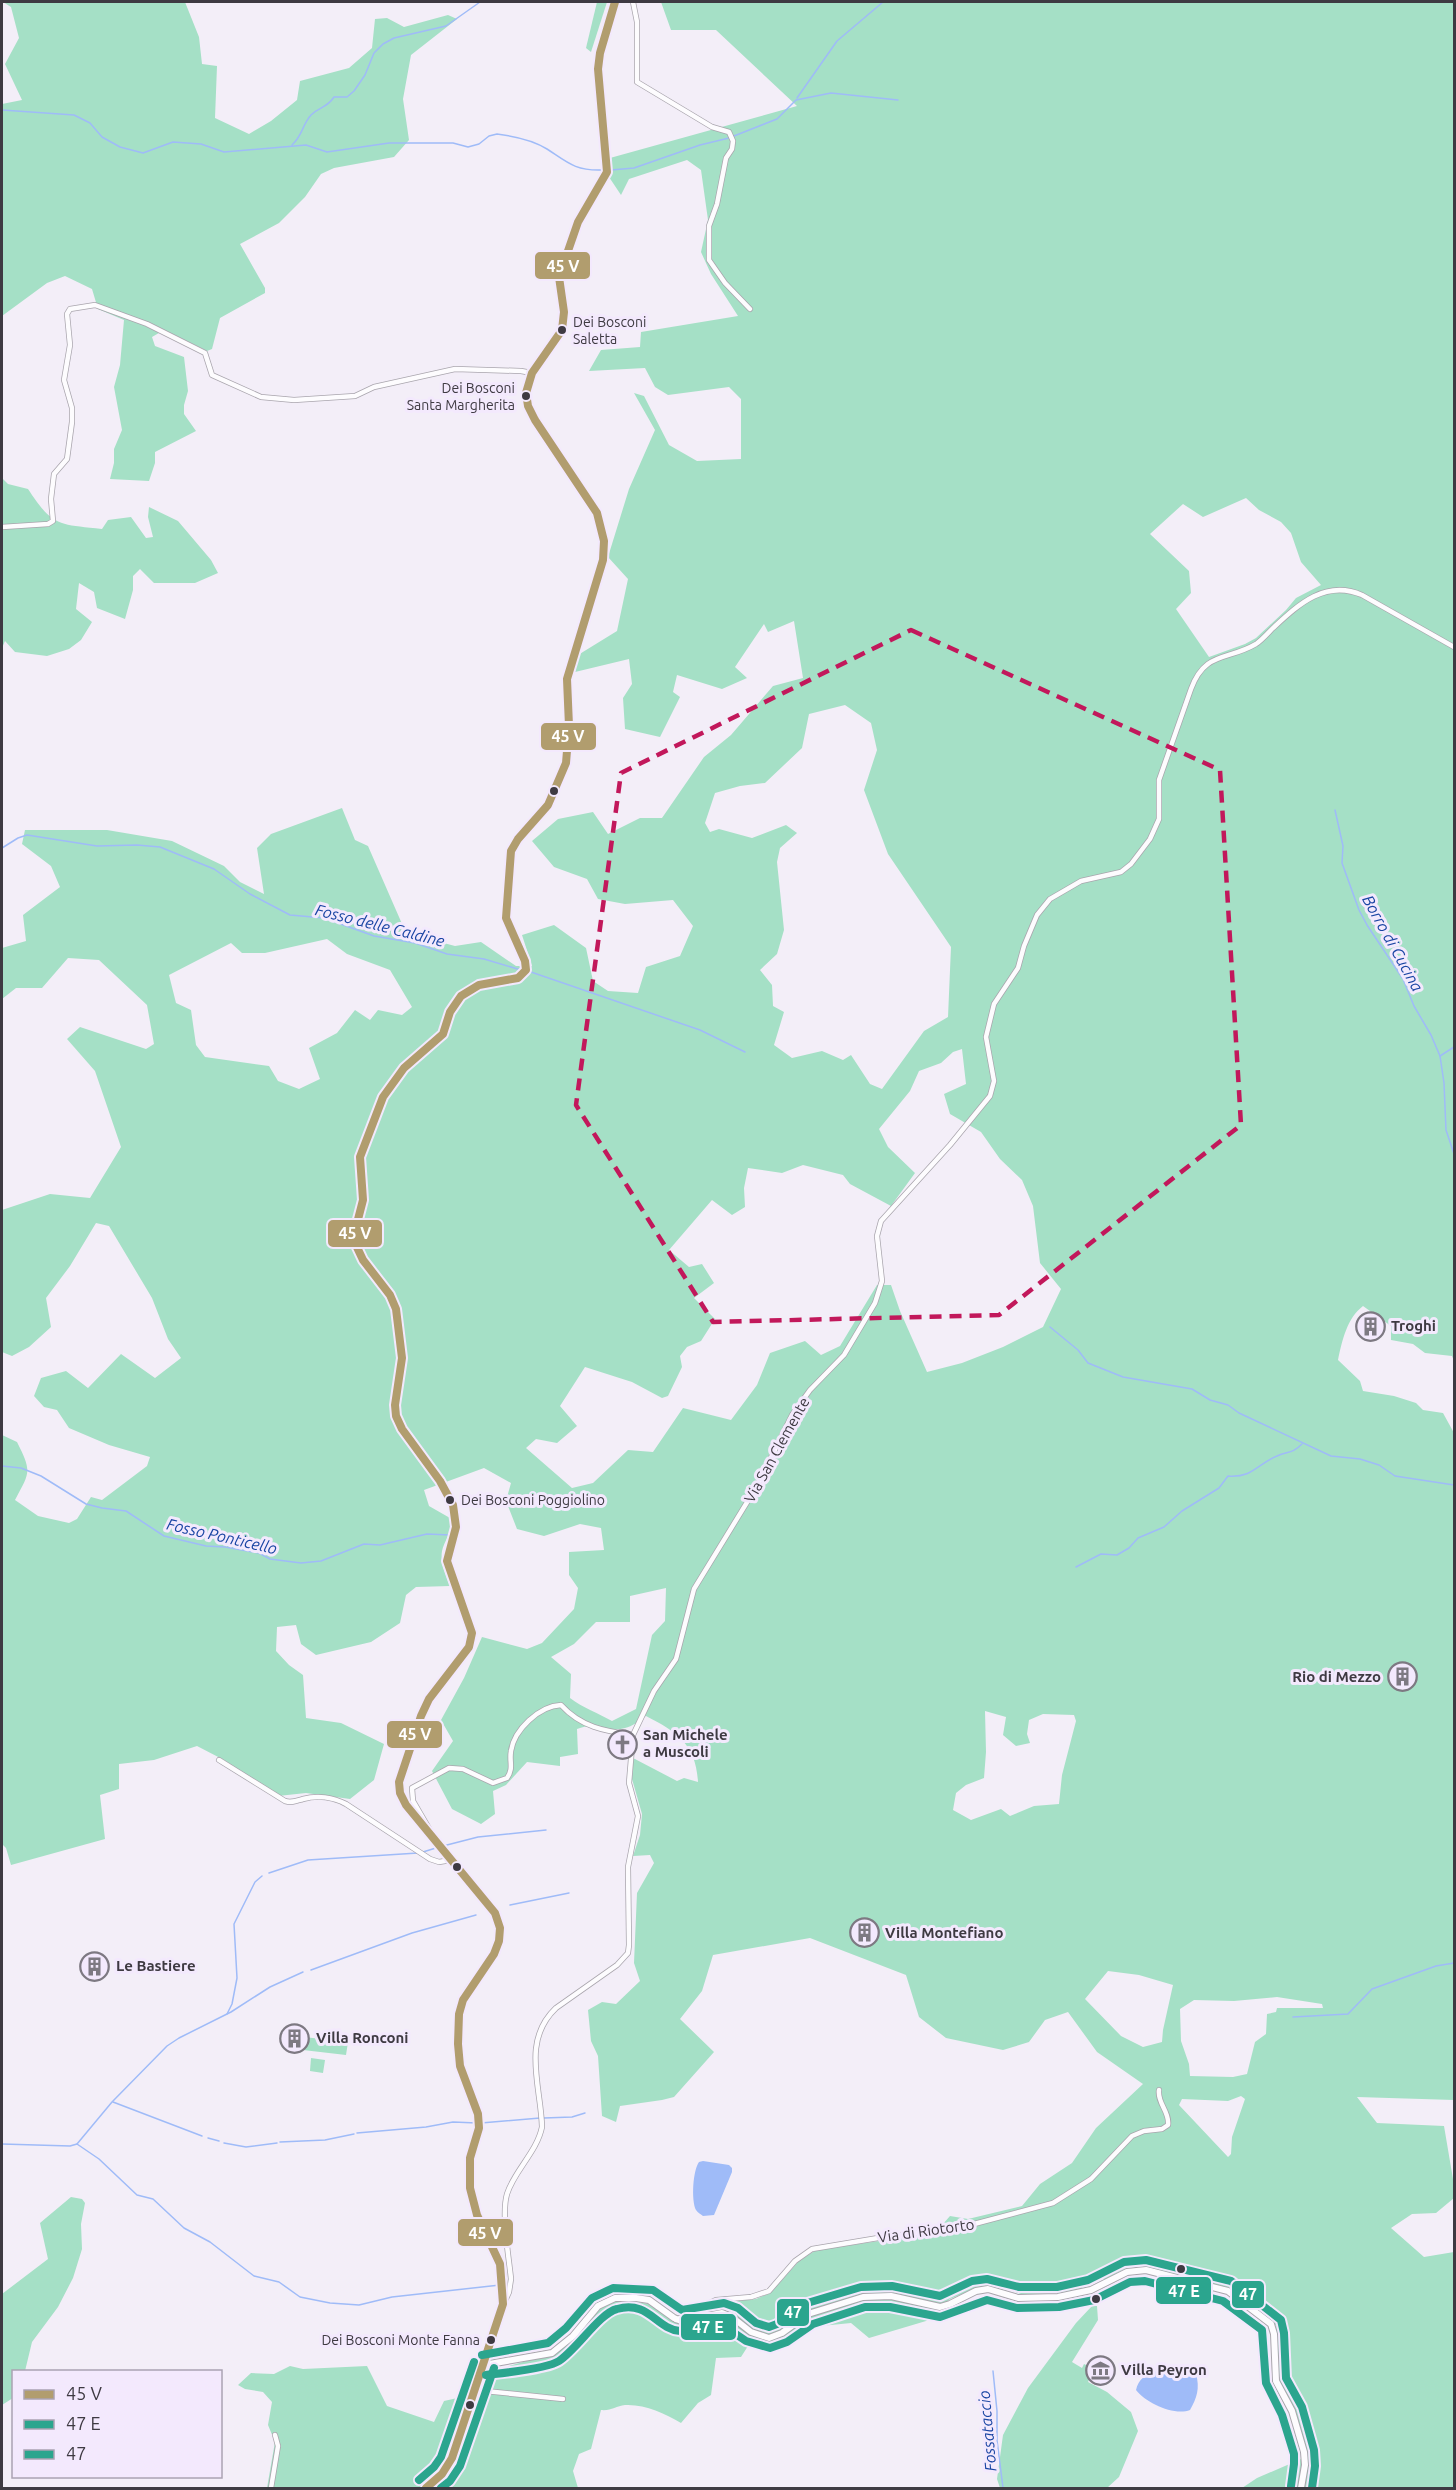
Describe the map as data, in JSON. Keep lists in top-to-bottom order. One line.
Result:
{"streets":{"street":["Via San Clemente","Via di Riotorto"]},"water":["Fosso delle Caldine","Borro di Cucina","Fosso Ponticello","Fossataccio"],"places":{"other":["Dei Bosconi Saletta","Dei Bosconi Santa Margherita","Dei Bosconi Poggiolino","Dei Bosconi Monte Fanna"],"building":["Troghi","Rio di Mezzo","Villa Montefiano","Le Bastiere","Villa Ronconi"],"church":["San Michele a Muscoli"],"museum":["Villa Peyron"]},"lines":["transit line 47"],"legend":["45 V","47 E","47"]}
